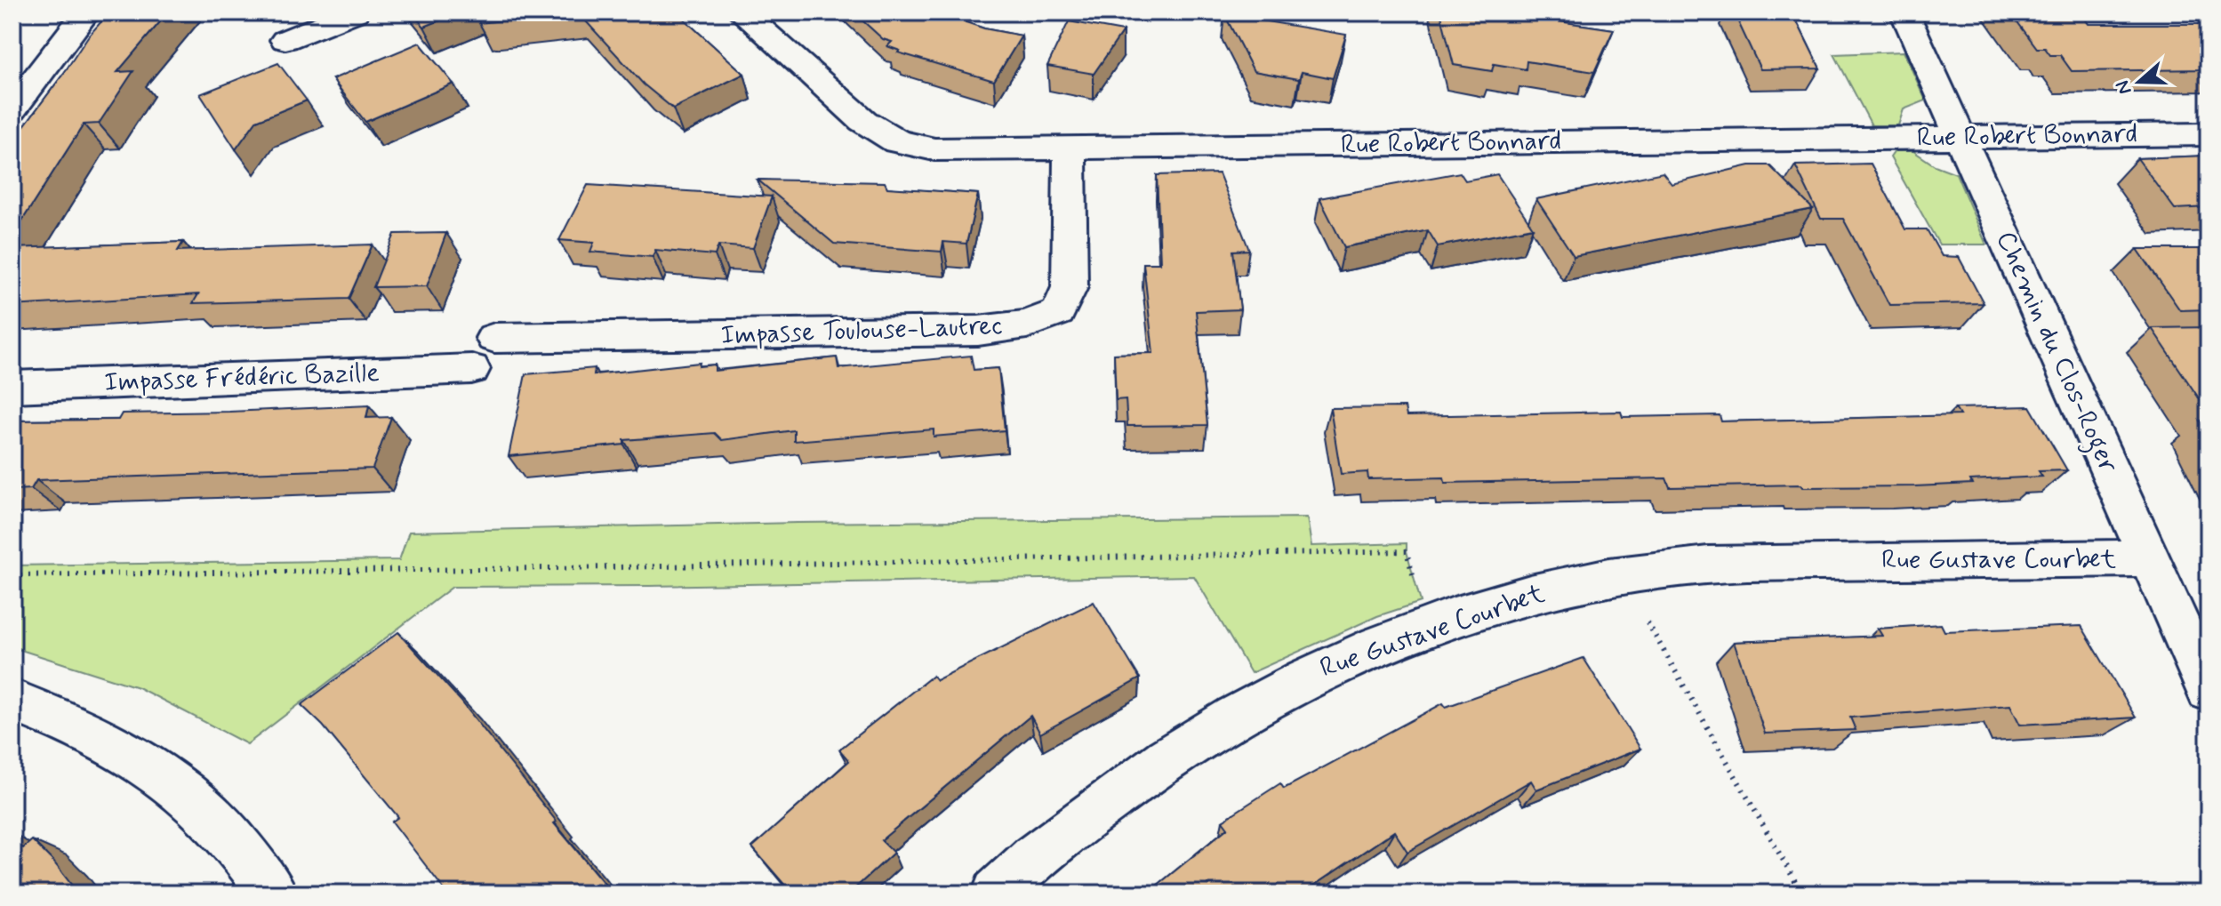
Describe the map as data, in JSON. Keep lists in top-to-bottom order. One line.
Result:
{"streets":{"street":["Rue Robert Bonnard","Impasse Toulouse-Lautrec","Chemin du Clos-Roger","Impasse Frédéric Bazille","Rue Gustave Courbet"]},"crossings":[["Rue Robert Bonnard","Impasse Toulouse-Lautrec"],["Rue Robert Bonnard","Chemin du Clos-Roger"],["Chemin du Clos-Roger","Rue Gustave Courbet"]],"north":"left"}
